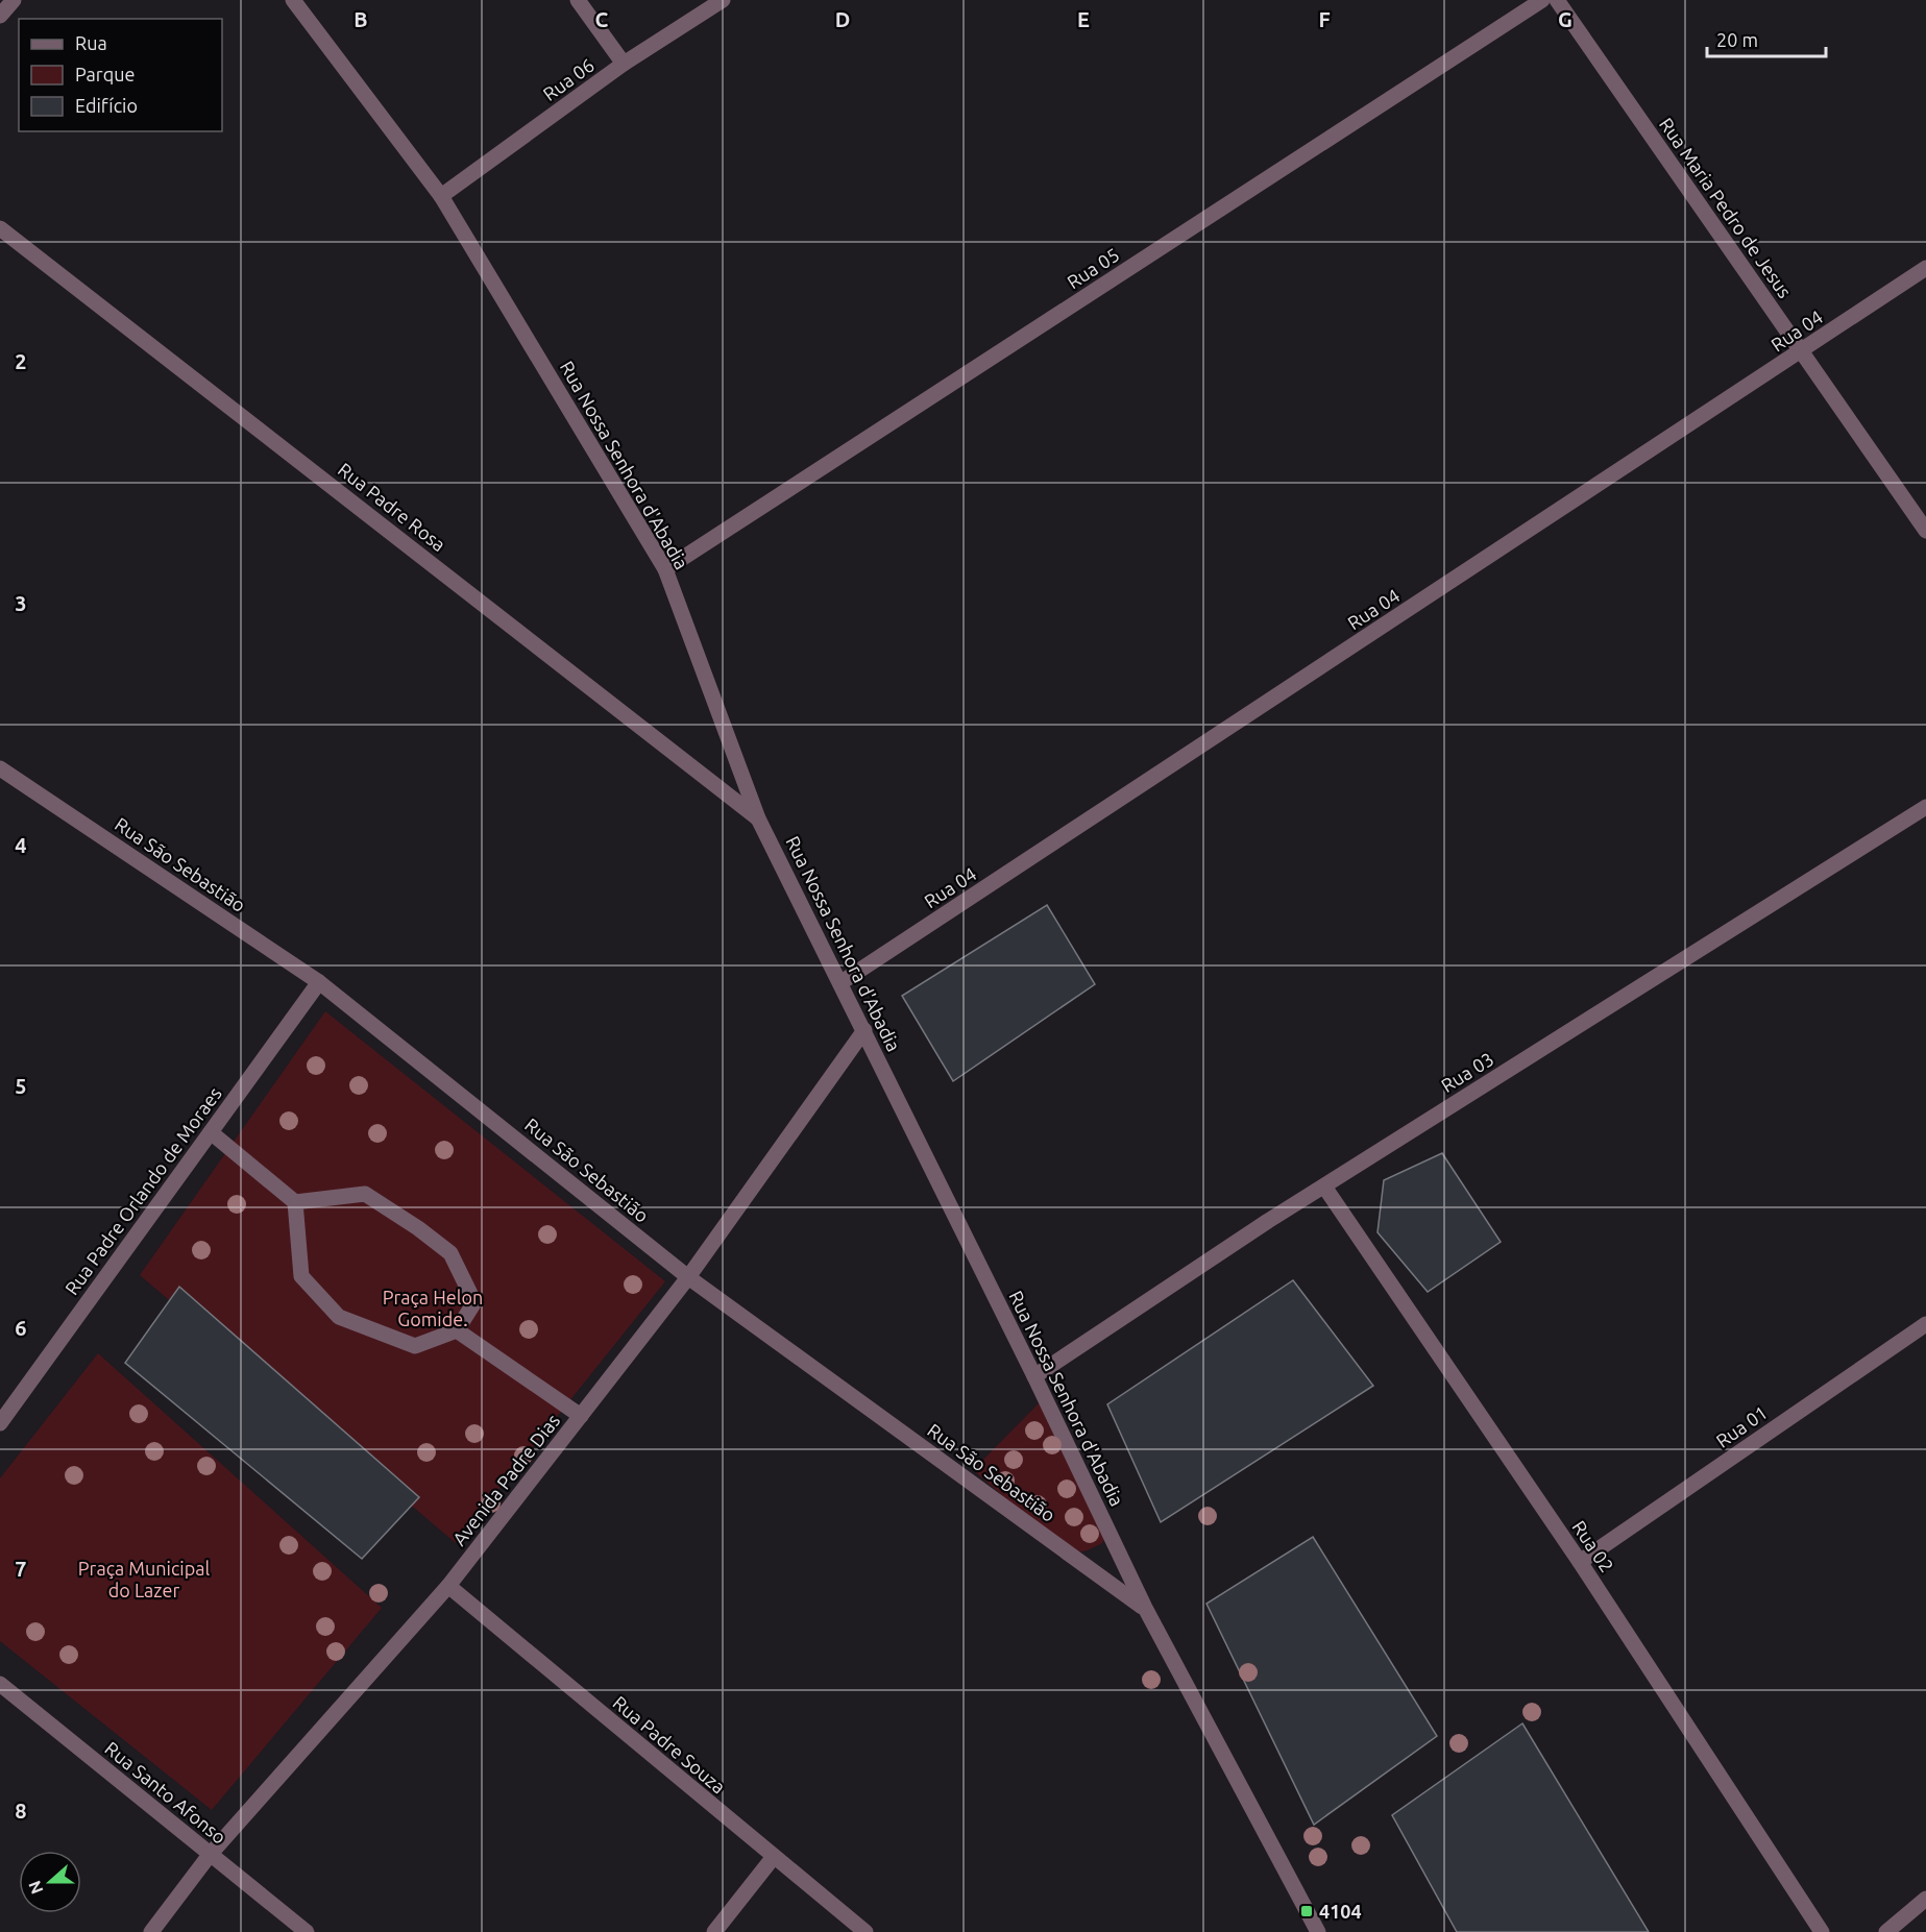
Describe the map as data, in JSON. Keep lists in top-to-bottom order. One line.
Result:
{"streets":{"street":["Rua 06","Rua Maria Pedro de Jesus","Rua 05","Rua 04","Rua Nossa Senhora d'Abadia","Rua Padre Rosa","Rua São Sebastião","Rua 03","Rua Padre Orlando de Moraes","Rua 01","Avenida Padre Dias","Rua 02","Rua Padre Souza","Rua Santo Afonso"]},"crossings":[["Rua 06","Rua Nossa Senhora d'Abadia"],["Rua Maria Pedro de Jesus","Rua 04"],["Rua 05","Rua Nossa Senhora d'Abadia"],["Rua 04","Rua Nossa Senhora d'Abadia"],["Rua Nossa Senhora d'Abadia","Rua Padre Rosa"],["Rua Nossa Senhora d'Abadia","Rua São Sebastião"],["Rua Nossa Senhora d'Abadia","Rua 03"],["Rua Nossa Senhora d'Abadia","Avenida Padre Dias"],["Rua São Sebastião","Rua Padre Orlando de Moraes"],["Rua São Sebastião","Avenida Padre Dias"],["Rua 03","Rua 02"],["Rua 01","Rua 02"],["Avenida Padre Dias","Rua Padre Souza"],["Avenida Padre Dias","Rua Santo Afonso"]],"parks":["Praça Helon Gomide.","Praça Municipal do Lazer"],"places":{"transit":["4104"]},"legend":["Rua","Parque","Edifício"],"scale_bar":"20 m","north":"left","grid":{"columns":["B","C","D","E","F","G"],"rows":["2","3","4","5","6","7","8"]}}
